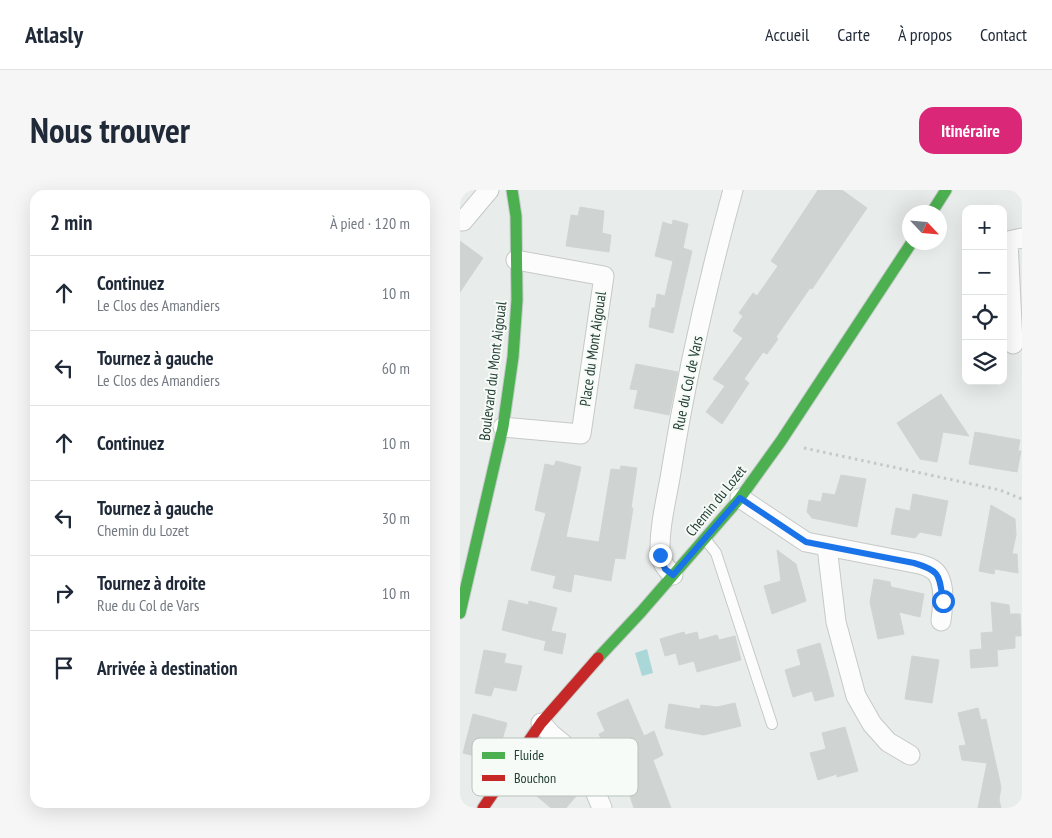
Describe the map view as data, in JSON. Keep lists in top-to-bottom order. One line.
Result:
{"streets":{"street":["Place du Mont Aigoual","Boulevard du Mont Aigoual","Rue du Col de Vars","Chemin du Lozet"]},"crossings":[["Place du Mont Aigoual","Boulevard du Mont Aigoual"],["Rue du Col de Vars","Chemin du Lozet"]],"legend":["Fluide","Bouchon"],"north":"bottom right","page":{"header":"Atlasly","nav":["Accueil","Carte","À propos","Contact"],"title":"Nous trouver","buttons":"Itinéraire","heading":["2 min","À pied · 120 m"],"map_buttons":["+","−"],"list":[["Continuez","Le Clos des Amandiers","10 m"],["Tournez à gauche","Le Clos des Amandiers","60 m"],["Continuez","10 m"],["Tournez à gauche","Chemin du Lozet","30 m"],["Tournez à droite","Rue du Col de Vars","10 m"],"Arrivée à destination"]}}
